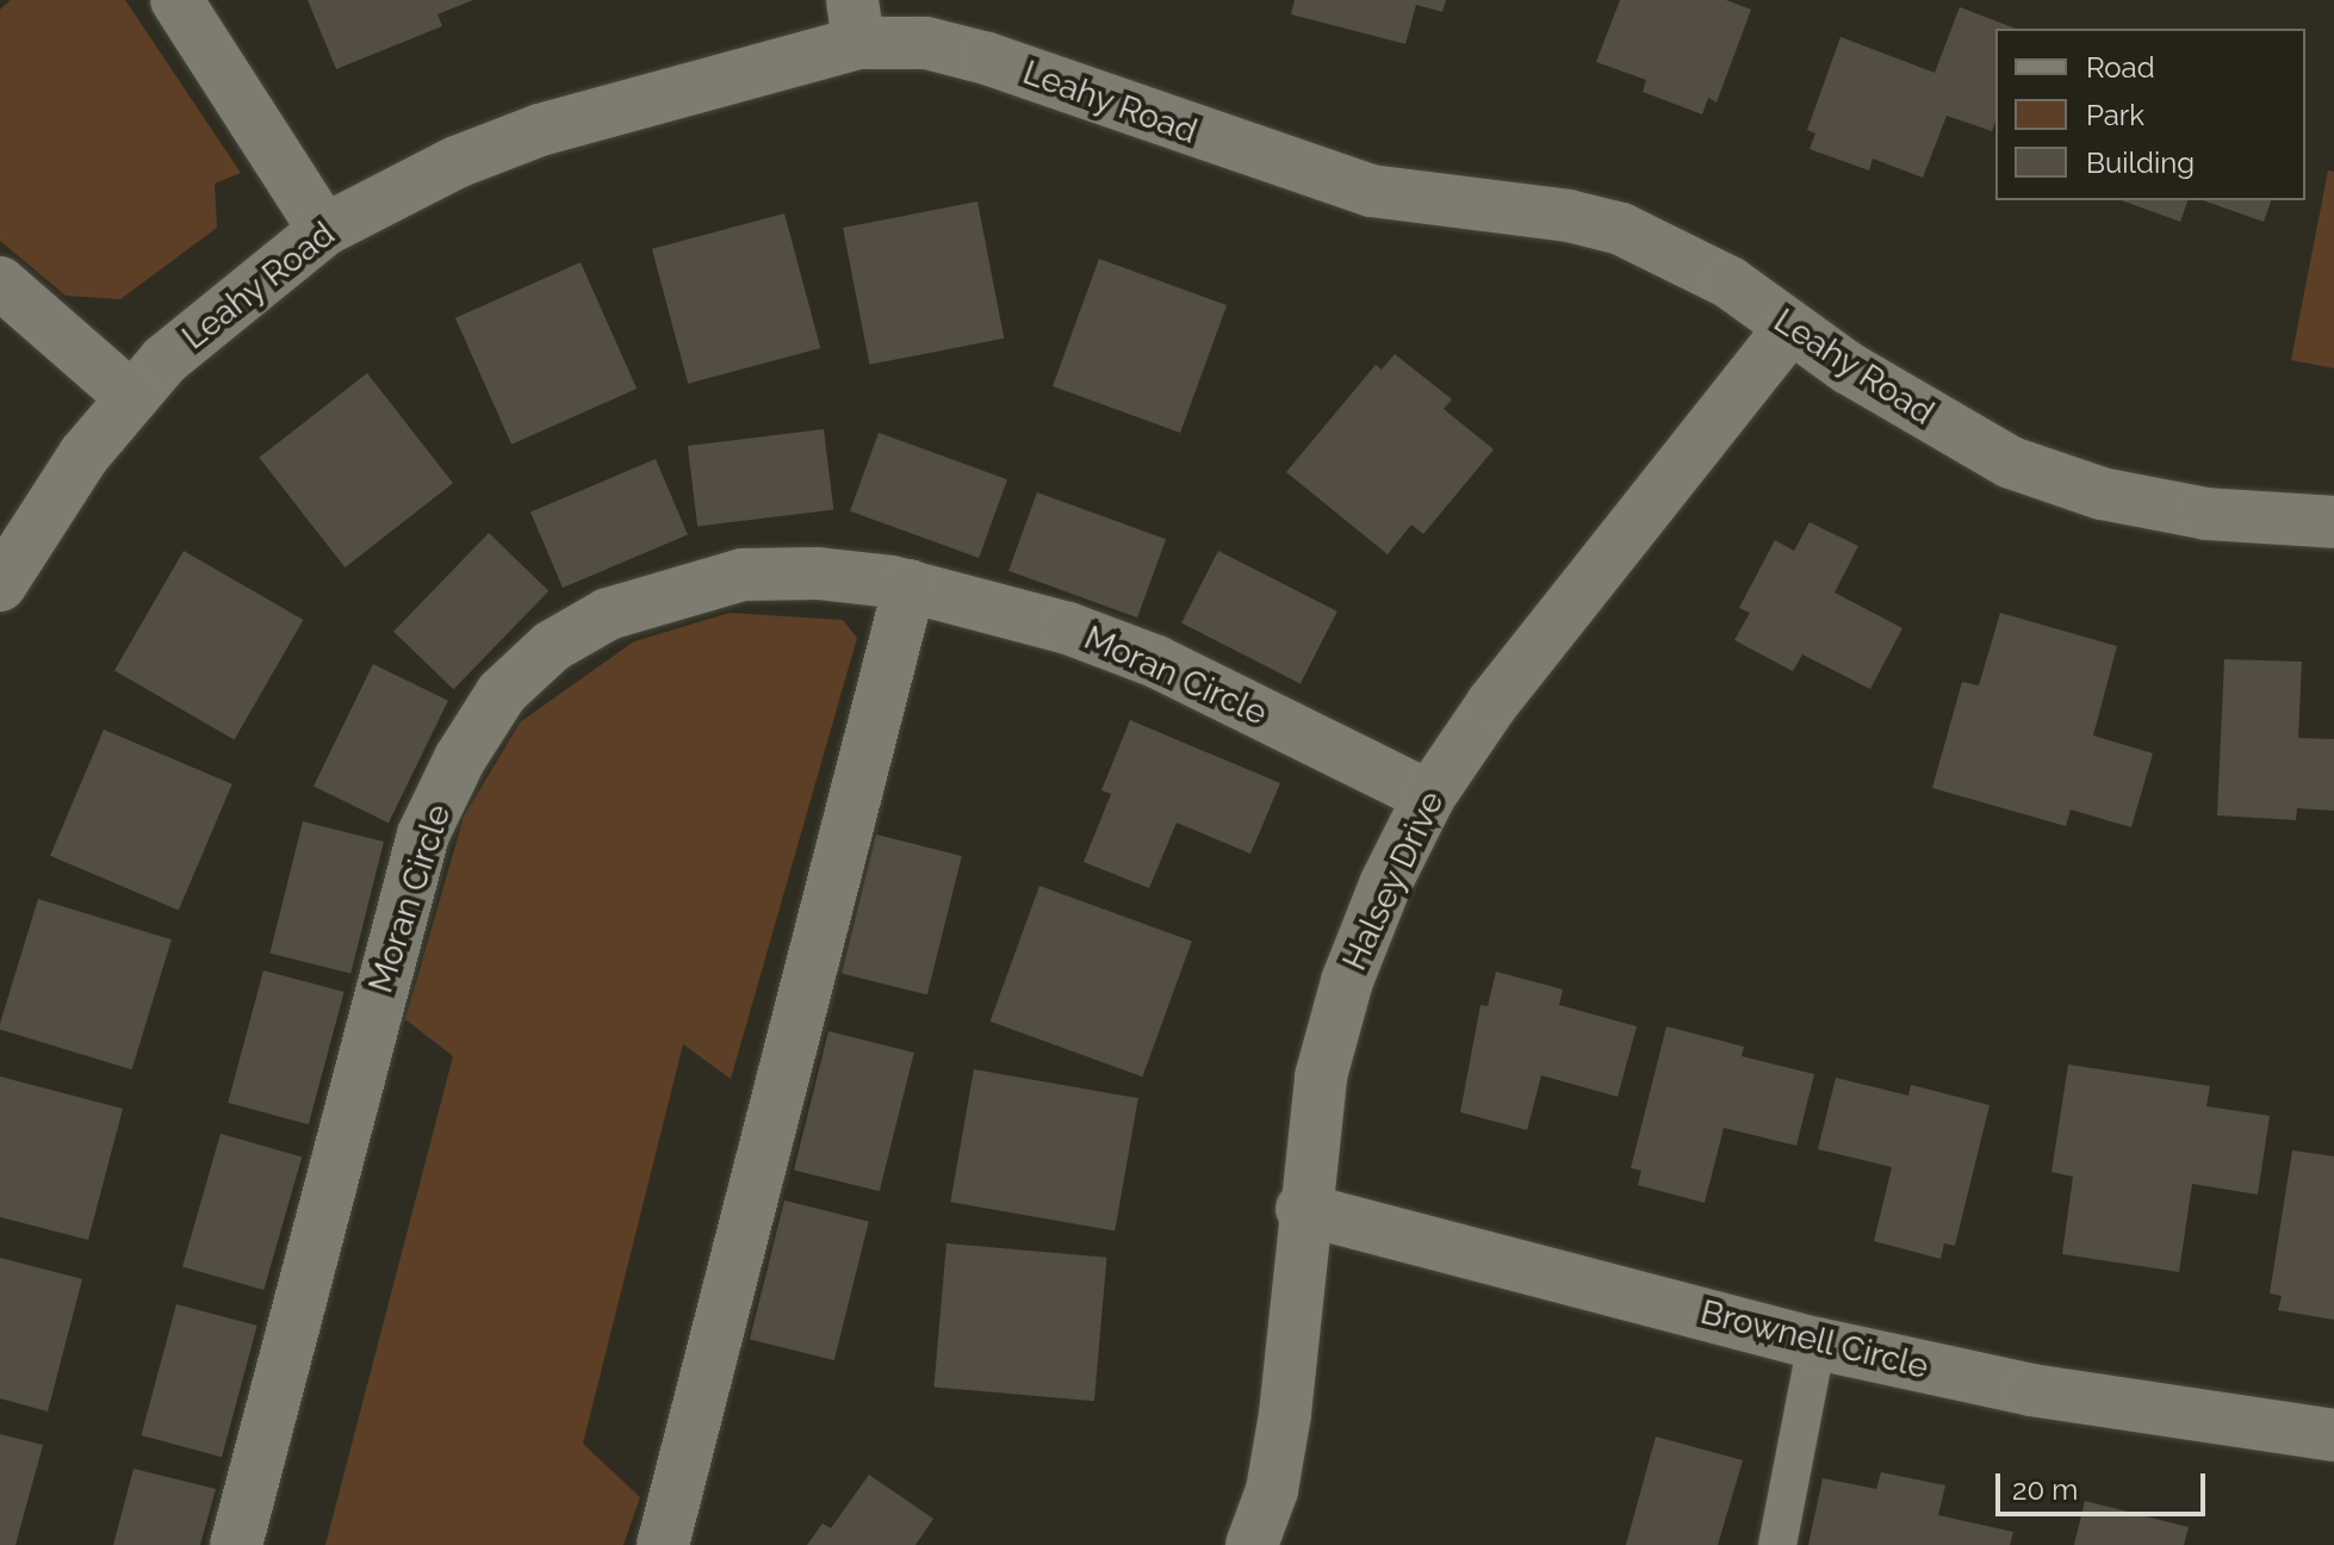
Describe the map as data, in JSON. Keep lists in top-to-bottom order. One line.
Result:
{"streets":{"street":["Leahy Road","Moran Circle","Halsey Drive","Brownell Circle"]},"crossings":[["Leahy Road","Halsey Drive"],["Moran Circle","Halsey Drive"],["Halsey Drive","Brownell Circle"]],"legend":["Road","Park","Building"],"scale_bar":"20 m"}
